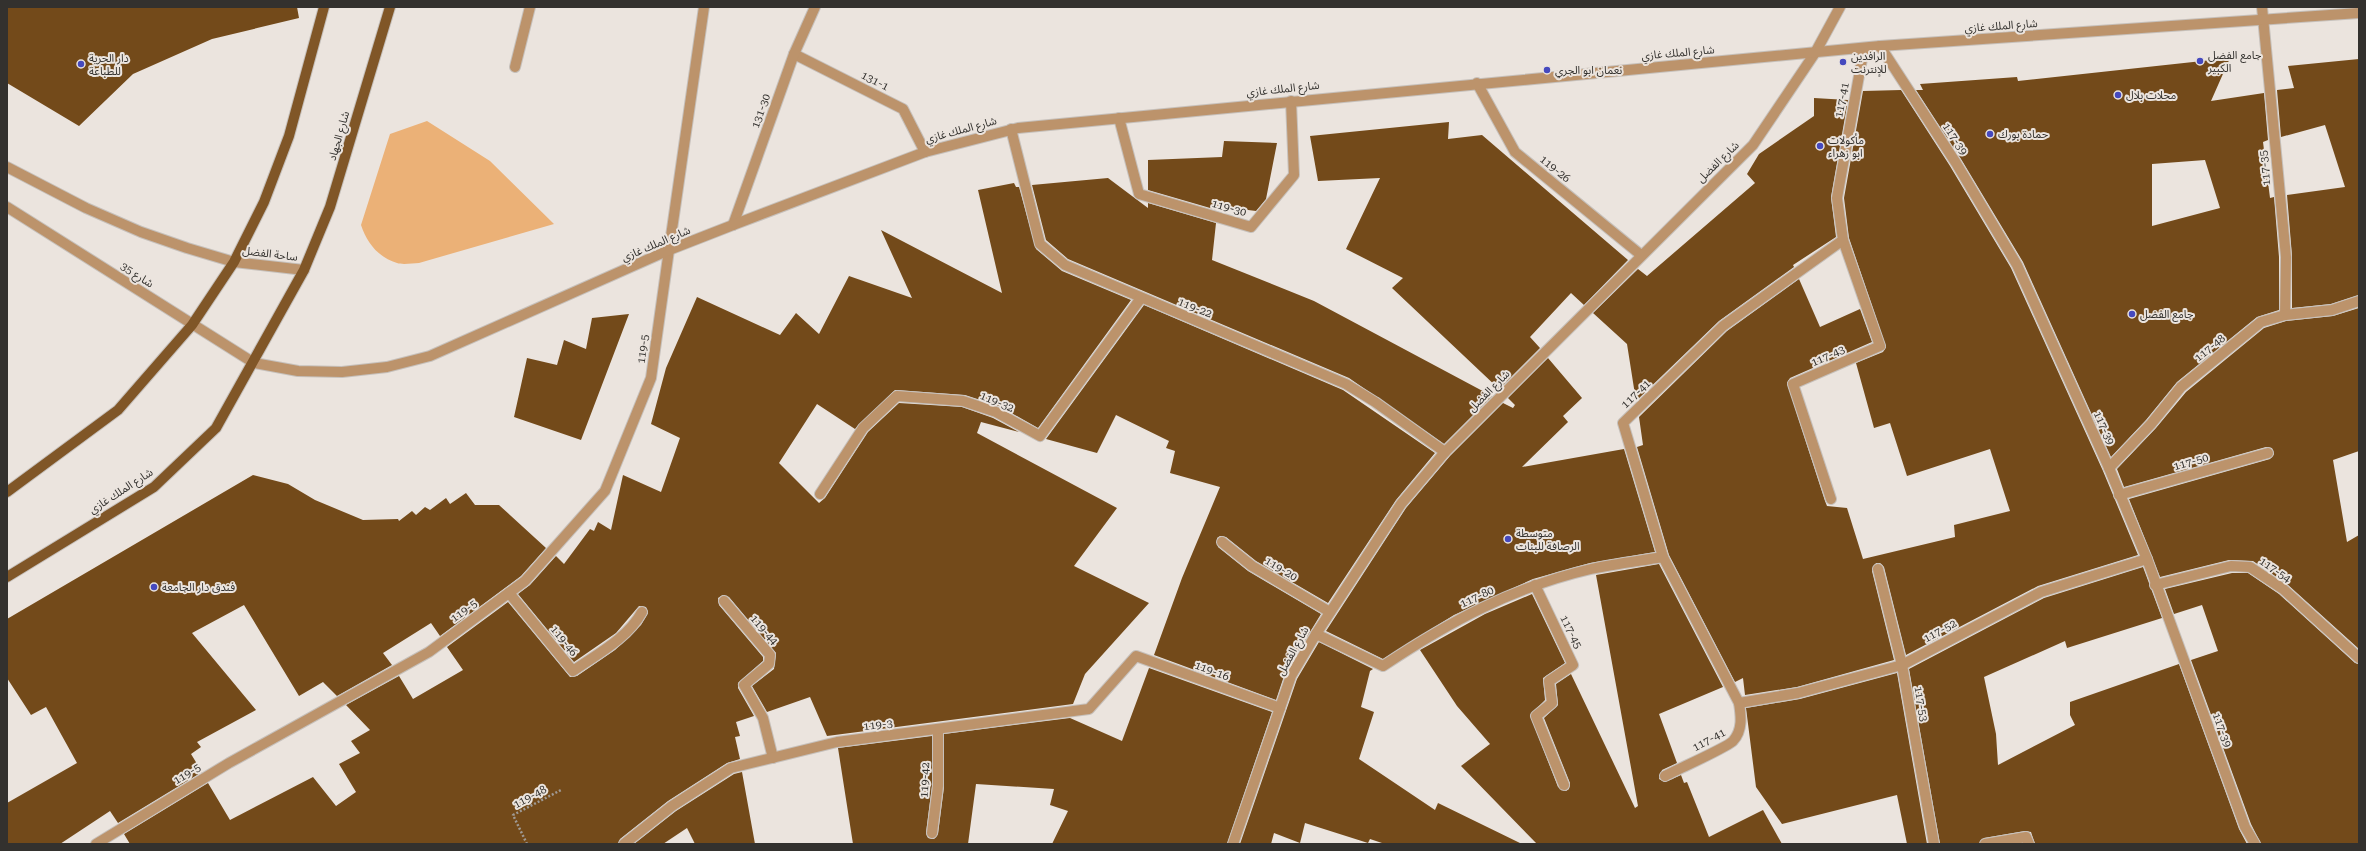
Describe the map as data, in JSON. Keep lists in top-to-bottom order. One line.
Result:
{"streets":{"main road":["شارع الملك غازي","شارع الجهاد"],"street":["131-1","117-41","131-30","117-39","شارع الفضل","117-35","119-26","119-30","ساحة الفضل","شارع 35","119-22","117-48","119-5","117-43","119-32","117-50","119-20","117-54","117-80","119-44","117-52","117-45","119-46","119-16","117-53","119-3","119-42"],"path":["119-48"]},"crossings":[["شارع الملك غازي","131-1"],["شارع الملك غازي","117-41"],["شارع الملك غازي","131-30"],["شارع الملك غازي","شارع الجهاد"],["شارع الملك غازي","117-39"],["شارع الملك غازي","شارع الفضل"],["شارع الملك غازي","117-35"],["شارع الملك غازي","119-26"],["شارع الملك غازي","119-30"],["شارع الملك غازي","ساحة الفضل"],["شارع الملك غازي","شارع 35"],["شارع الملك غازي","119-22"],["شارع الملك غازي","119-5"],["131-1","131-30"],["117-41","117-43"],["117-41","117-80"],["117-41","117-52"],["شارع الجهاد","ساحة الفضل"],["117-39","117-48"],["117-39","117-50"],["117-39","117-54"],["117-39","117-52"],["شارع الفضل","119-26"],["شارع الفضل","119-22"],["شارع الفضل","119-20"],["شارع الفضل","117-80"],["شارع الفضل","119-16"],["117-35","117-48"],["119-22","119-32"],["119-5","119-46"],["117-80","117-45"],["119-44","119-3"],["117-52","117-53"],["119-16","119-3"],["119-3","119-42"]],"places":["جامع الفضل الكبير","الرافدين للإنترنت","دار الحرية للطباعة","نعمان ابو الجري","محلات بلال","حمادة بورك","مأكولات ابو زهراء","جامع الفضل","متوسطة الرصافة للبنات","فندق دار الجامعة"]}
